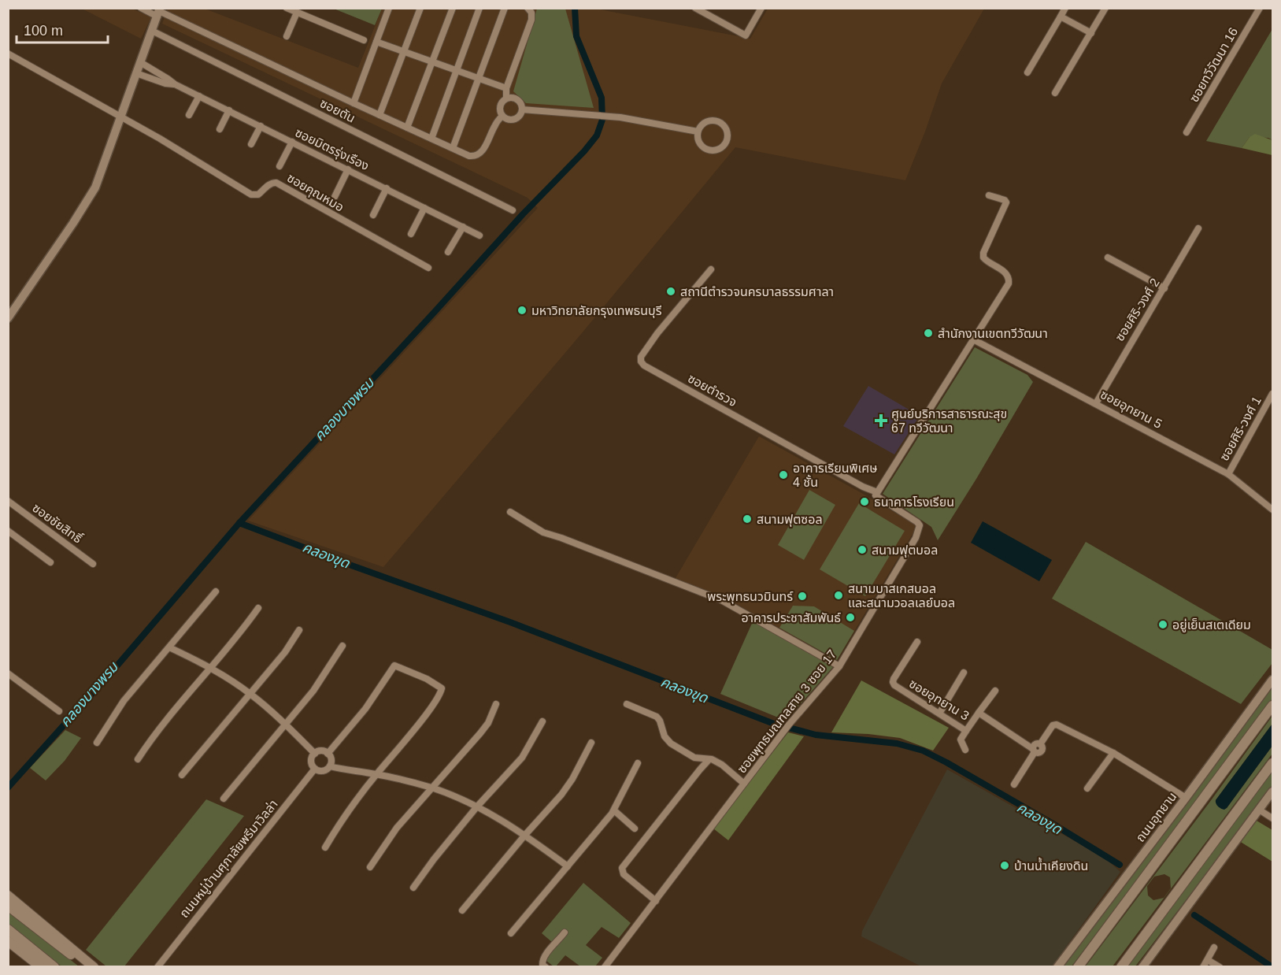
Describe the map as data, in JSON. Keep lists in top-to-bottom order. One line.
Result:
{"streets":{"street":["ซอยทวีวัฒนา 16","ซอยตัน","ซอยมิตรรุ่งเรือง","ซอยคุณหมอ","ซอยศิริ-วงศ์ 2","ซอยตำรวจ","ซอยอุทยาน 5","ซอยศิริ-วงศ์ 1","ซอยชัยสิทธิ์","ซอยอุทยาน 3","ซอยพุทธมณฑลสาย 3 ซอย 17","ถนนอุทยาน","ถนนหมู่บ้านศุภาลัยพรีมาวิลล่า"]},"crossings":[["ซอยศิริ-วงศ์ 2","ซอยอุทยาน 5"],["ซอยตำรวจ","ซอยพุทธมณฑลสาย 3 ซอย 17"],["ซอยอุทยาน 5","ซอยศิริ-วงศ์ 1"]],"water":["คลองบางพรม","คลองขุด"],"places":{"other":["สถานีตำรวจนครบาลธรรมศาลา","มหาวิทยาลัยกรุงเทพธนบุรี","สำนักงานเขตทวีวัฒนา","อาคารเรียนพิเศษ 4 ชั้น","ธนาคารโรงเรียน","สนามฟุตซอล","สนามฟุตบอล","สนามบาสเกสบอล และสนามวอลเลย์บอล","พระพุทธนวมินทร์","อาคารประชาสัมพันธ์","อยู่เย็นสเตเดียม","บ้านน้ำเคียงดิน"],"health":["ศูนย์บริการสาธารณะสุข 67 ทวีวัฒนา"]},"scale_bar":"100 m"}
